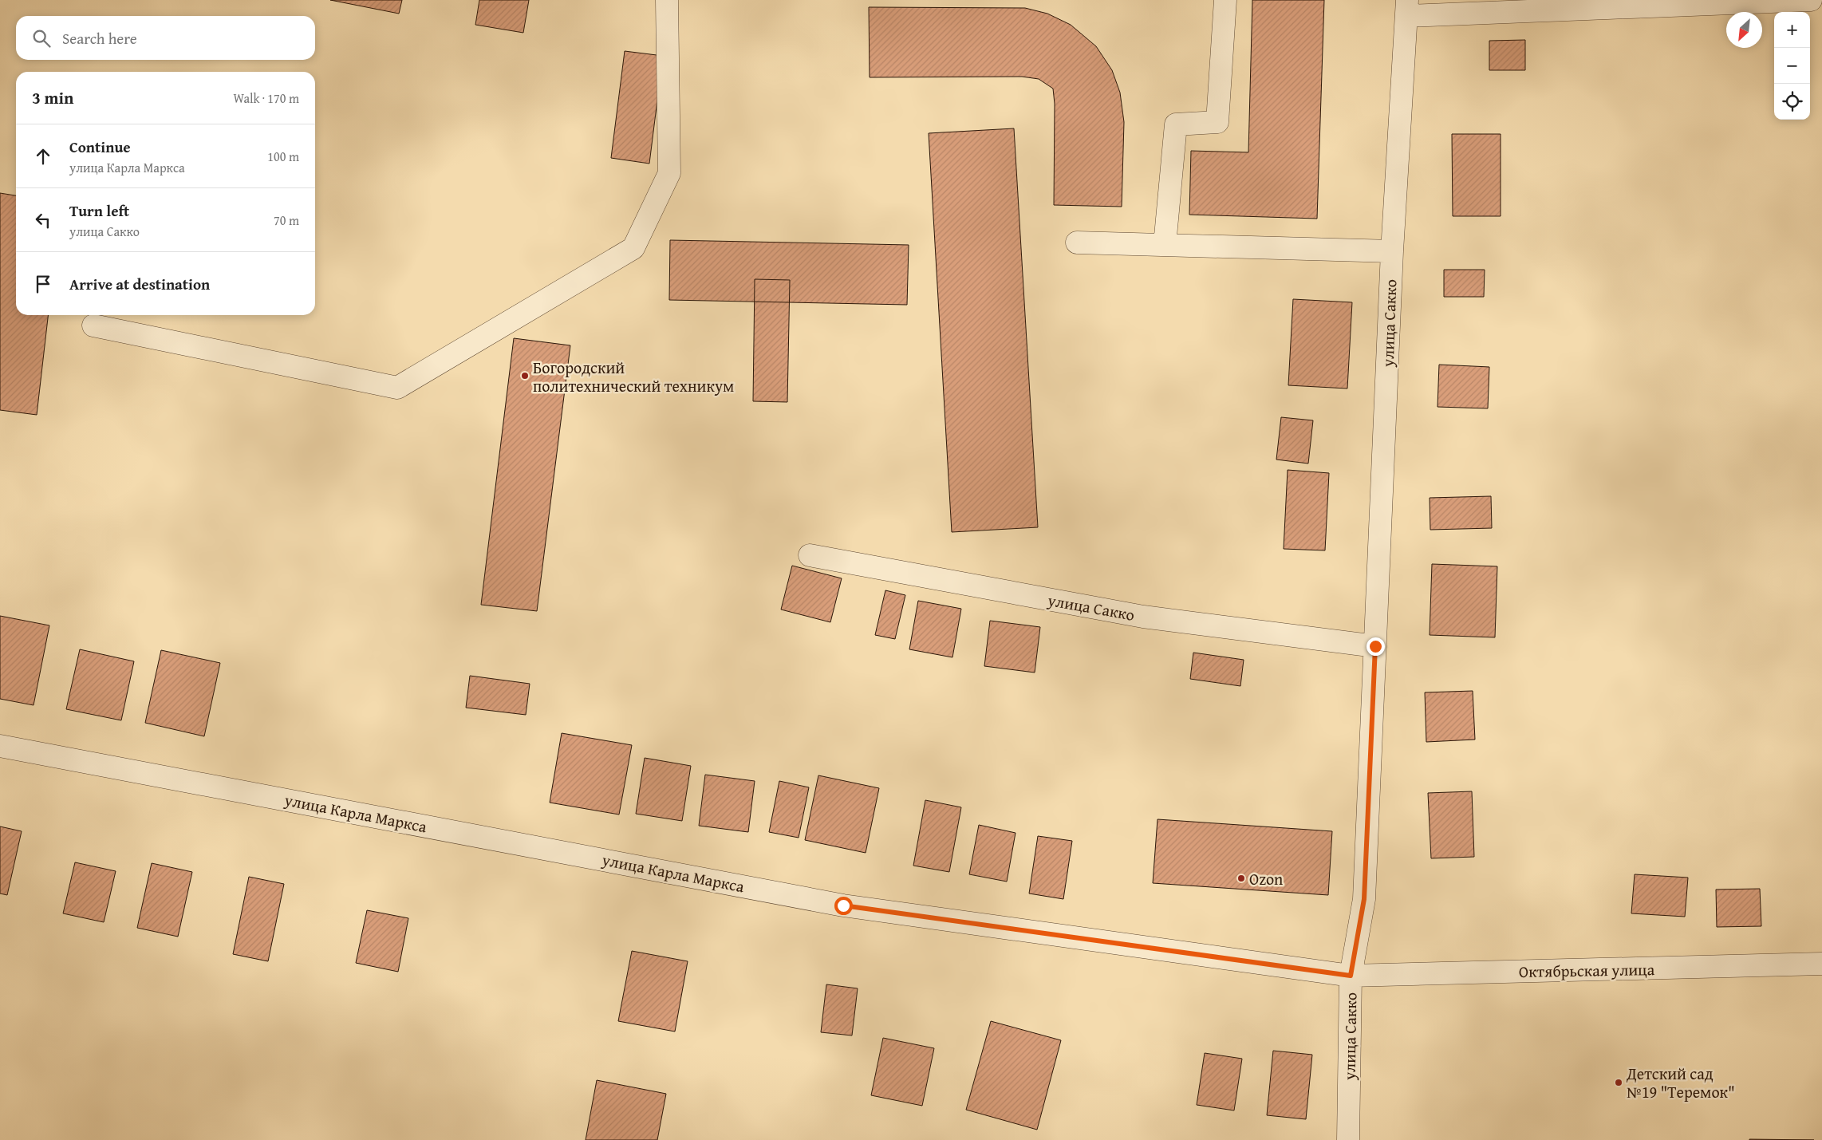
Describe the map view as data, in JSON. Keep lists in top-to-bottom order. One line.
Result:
{"streets":{"street":["улица Сакко","улица Карла Маркса","Октябрьская улица"]},"crossings":[["улица Сакко","улица Карла Маркса"],["улица Сакко","Октябрьская улица"],["улица Карла Маркса","Октябрьская улица"]],"places":["Богородский политехнический техникум","Ozon","Детский сад №19 \"Теремок\""],"north":"bottom left","page":{"map_buttons":["+","−"],"search":"Search here","heading":["3 min","Walk · 170 m"],"list":[["Continue","улица Карла Маркса","100 m"],["Turn left","улица Сакко","70 m"],"Arrive at destination"]}}
